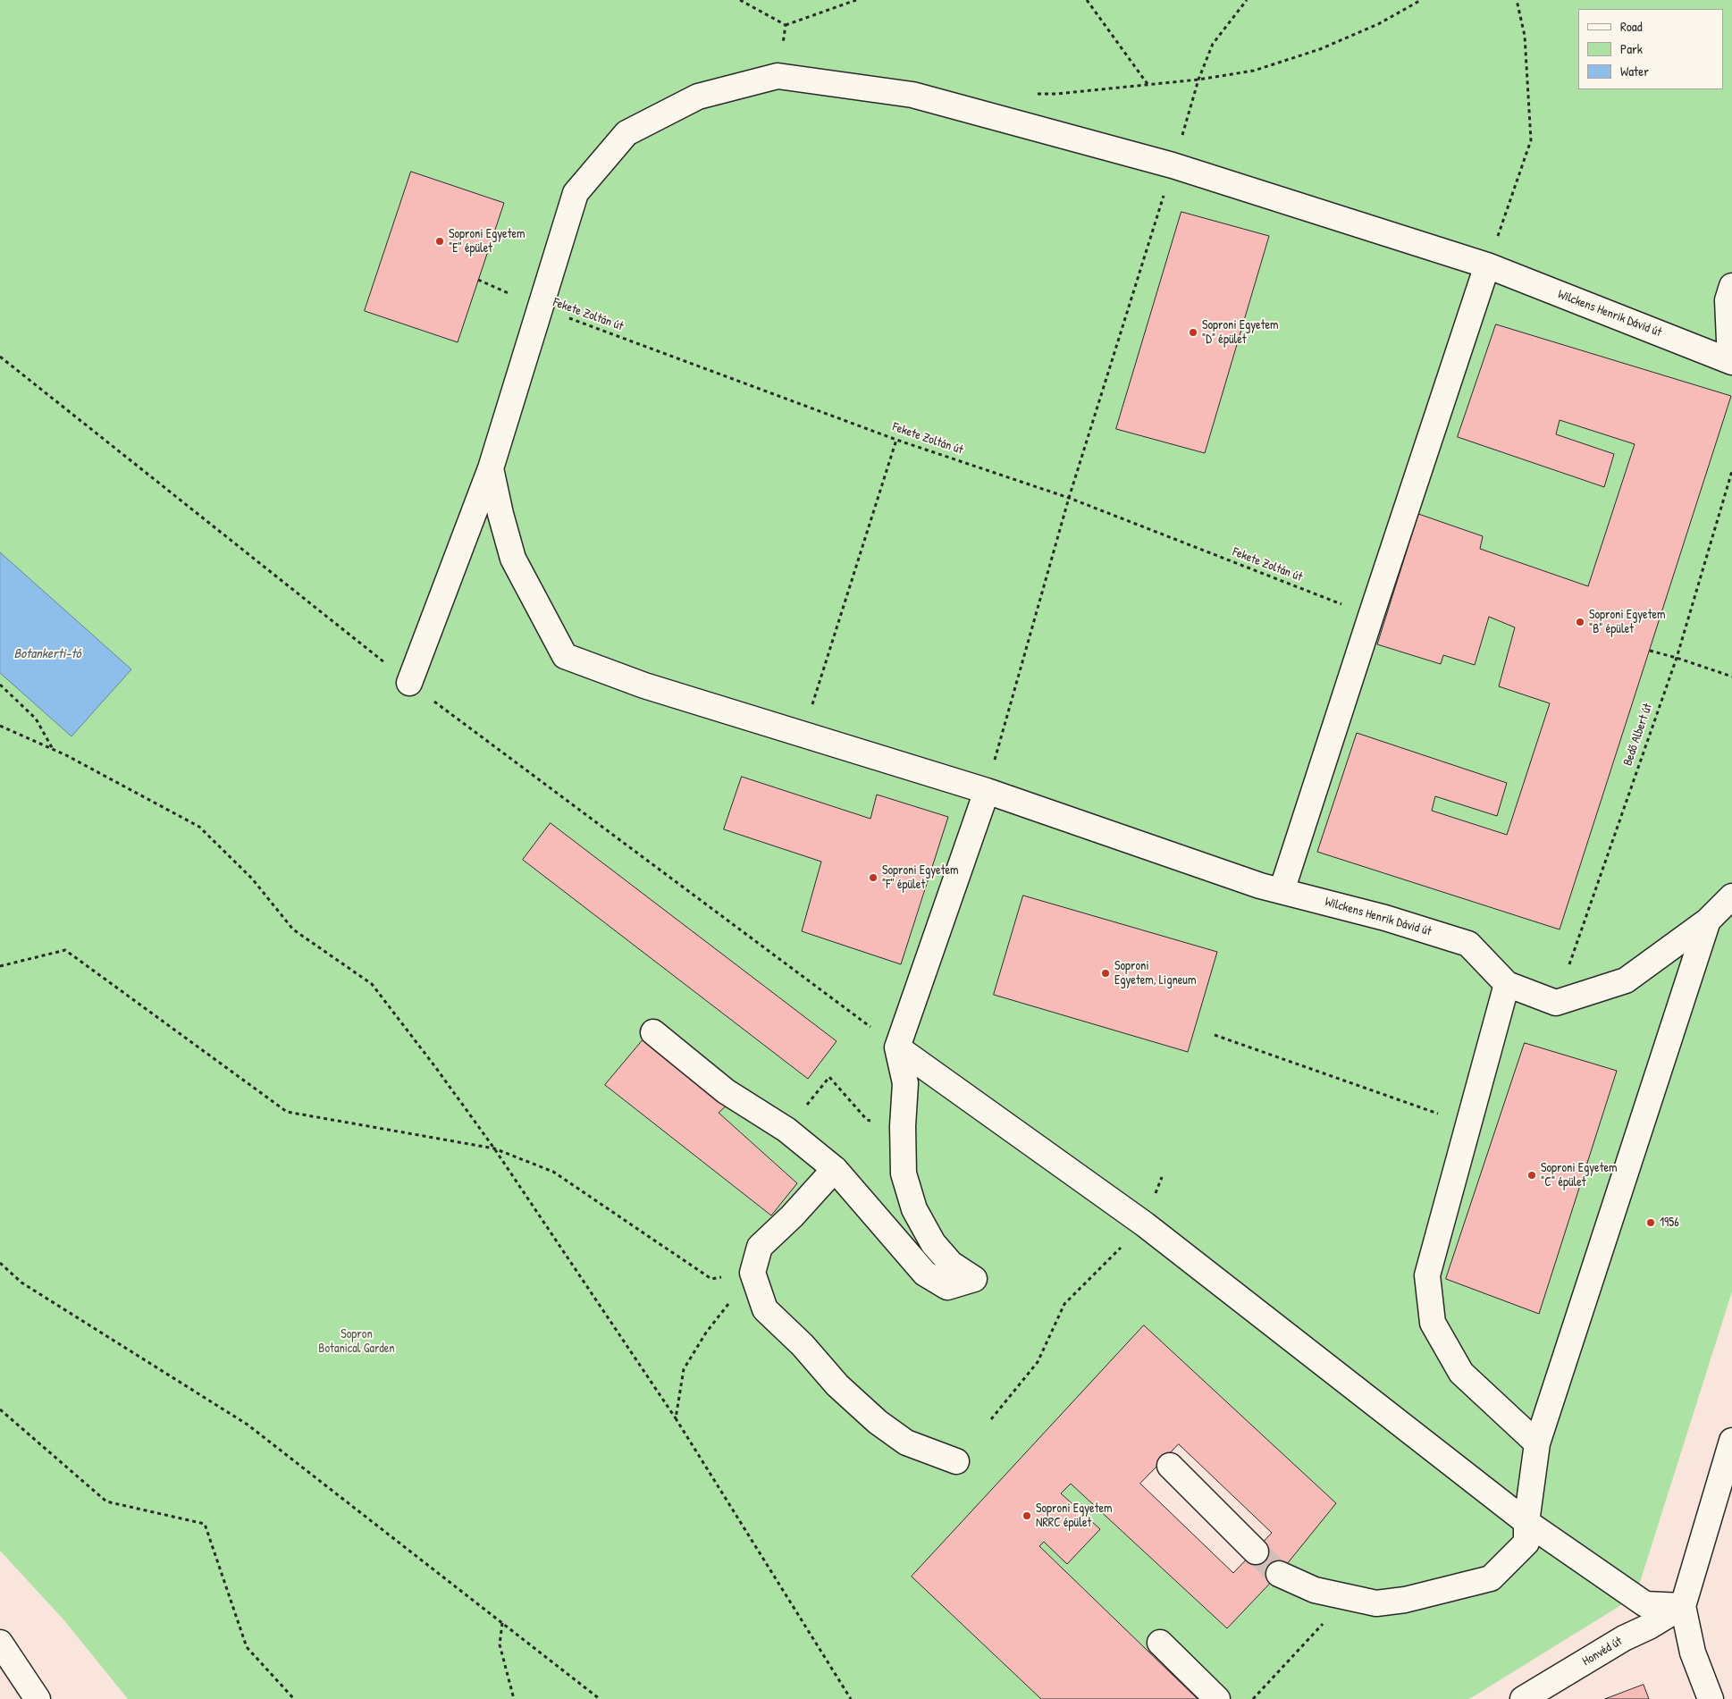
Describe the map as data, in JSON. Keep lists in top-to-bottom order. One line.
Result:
{"streets":{"street":["Wilckens Henrik Dávid út","Honvéd út"],"path":["Fekete Zoltán út","Bedő Albert út"]},"crossings":[["Wilckens Henrik Dávid út","Bedő Albert út"]],"water":["Botankerti-tó"],"parks":["Sopron Botanical Garden"],"places":["Soproni Egyetem \"E\" épület","Soproni Egyetem \"D\" épület","Soproni Egyetem \"B\" épület","Soproni Egyetem \"F\" épület","Soproni Egyetem, Ligneum","Soproni Egyetem \"C\" épület","1956","Soproni Egyetem NRRC épület"],"legend":["Road","Park","Water"]}
